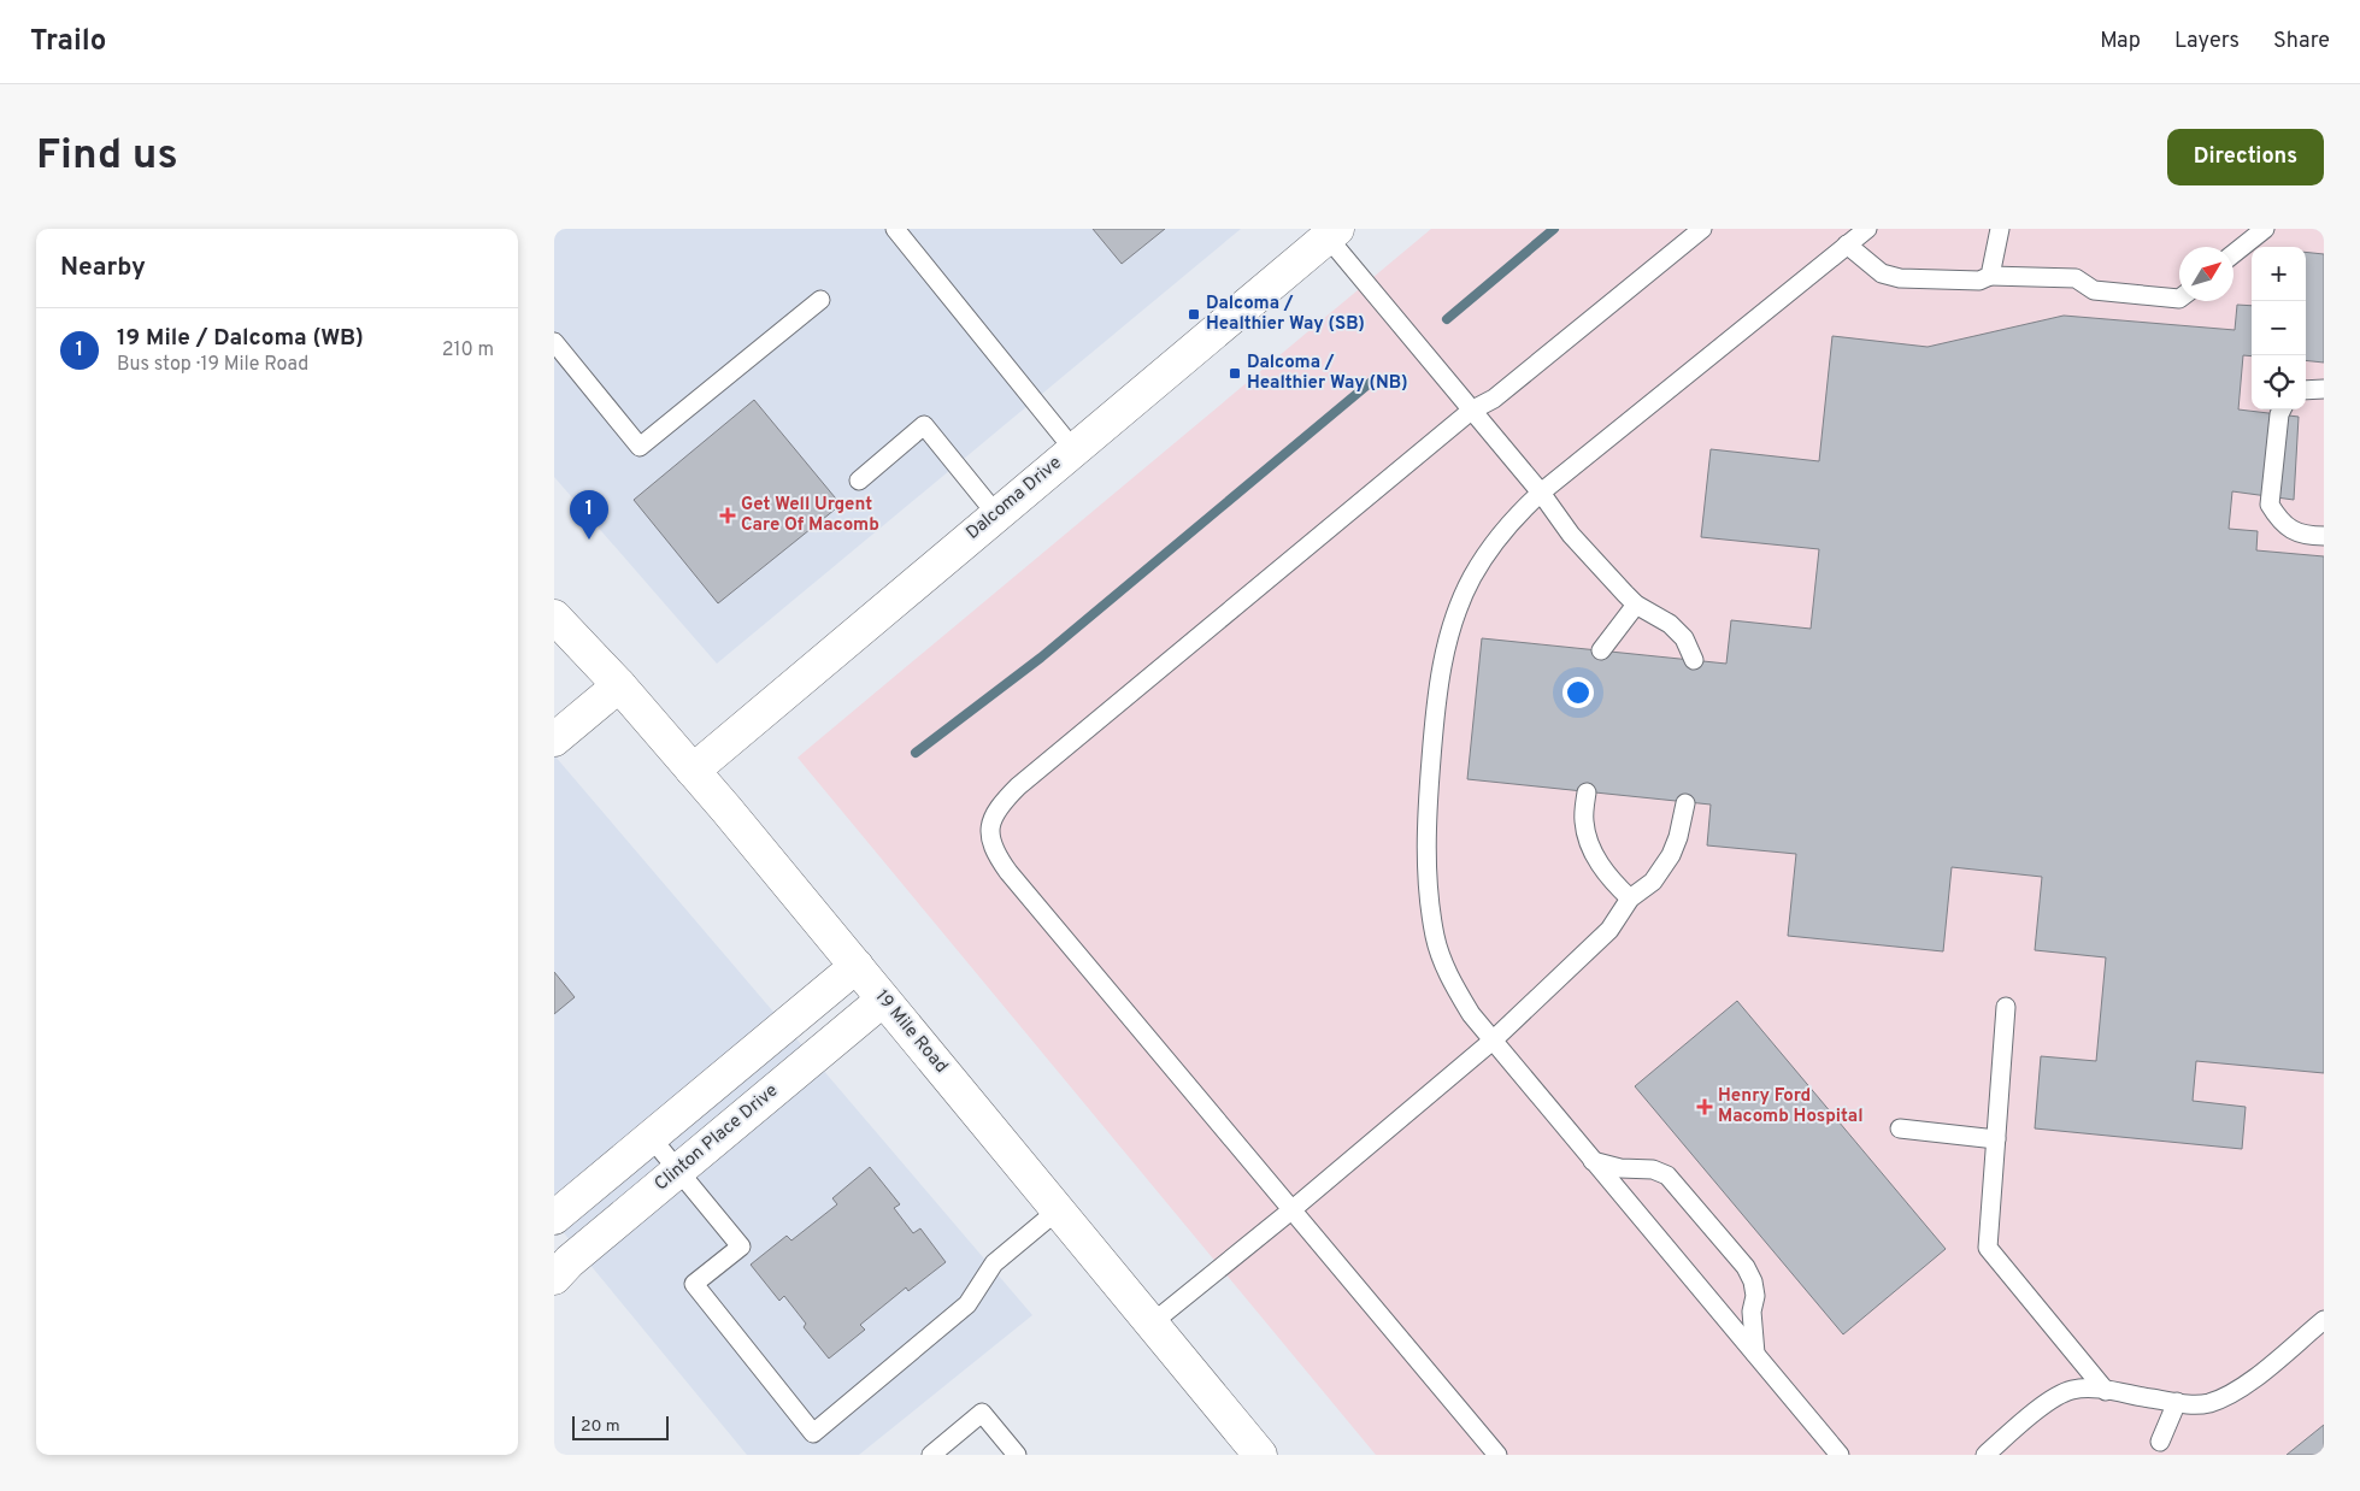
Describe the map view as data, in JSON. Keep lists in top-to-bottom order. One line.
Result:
{"streets":{"street":["Dalcoma Drive","19 Mile Road","Clinton Place Drive"]},"crossings":[["Dalcoma Drive","19 Mile Road"],["19 Mile Road","Clinton Place Drive"]],"places":{"transit":["Dalcoma / Healthier Way (SB)","Dalcoma / Healthier Way (NB)"],"health":["Get Well Urgent Care Of Macomb","Henry Ford Macomb Hospital"]},"scale_bar":"20 m","north":"top right","page":{"header":"Trailo","nav":["Map","Layers","Share"],"buttons":"Directions","title":"Find us","heading":"Nearby","map_buttons":["+","−"],"list":[{"mark":"1","name":"19 Mile / Dalcoma (WB)","note":"Bus stop · 19 Mile Road","value":"210 m"}],"pins":"1","scale":"20 m"}}
